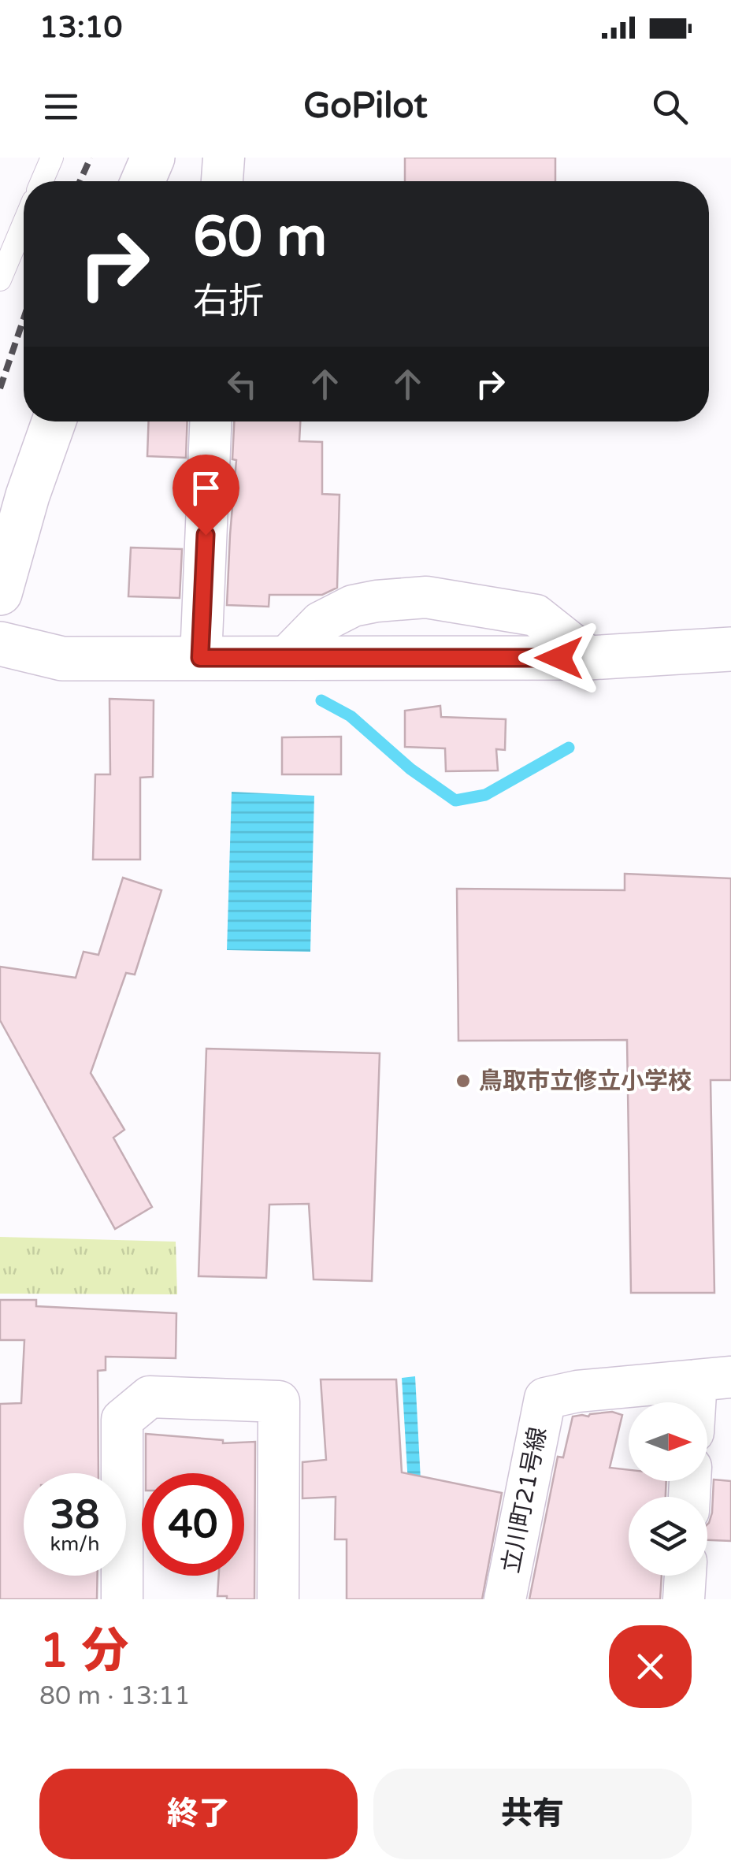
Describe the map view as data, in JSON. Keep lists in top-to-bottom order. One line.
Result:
{"streets":{"street":["立川町21号線"]},"places":["鳥取市立修立小学校"],"north":"right","page":{"status":"13:10","header":"GoPilot","turn":["60 m","右折"],"speed":"38 km/h","limit":"40","heading":["1 分","80 m · 13:11"],"buttons":["終了","共有"]}}
